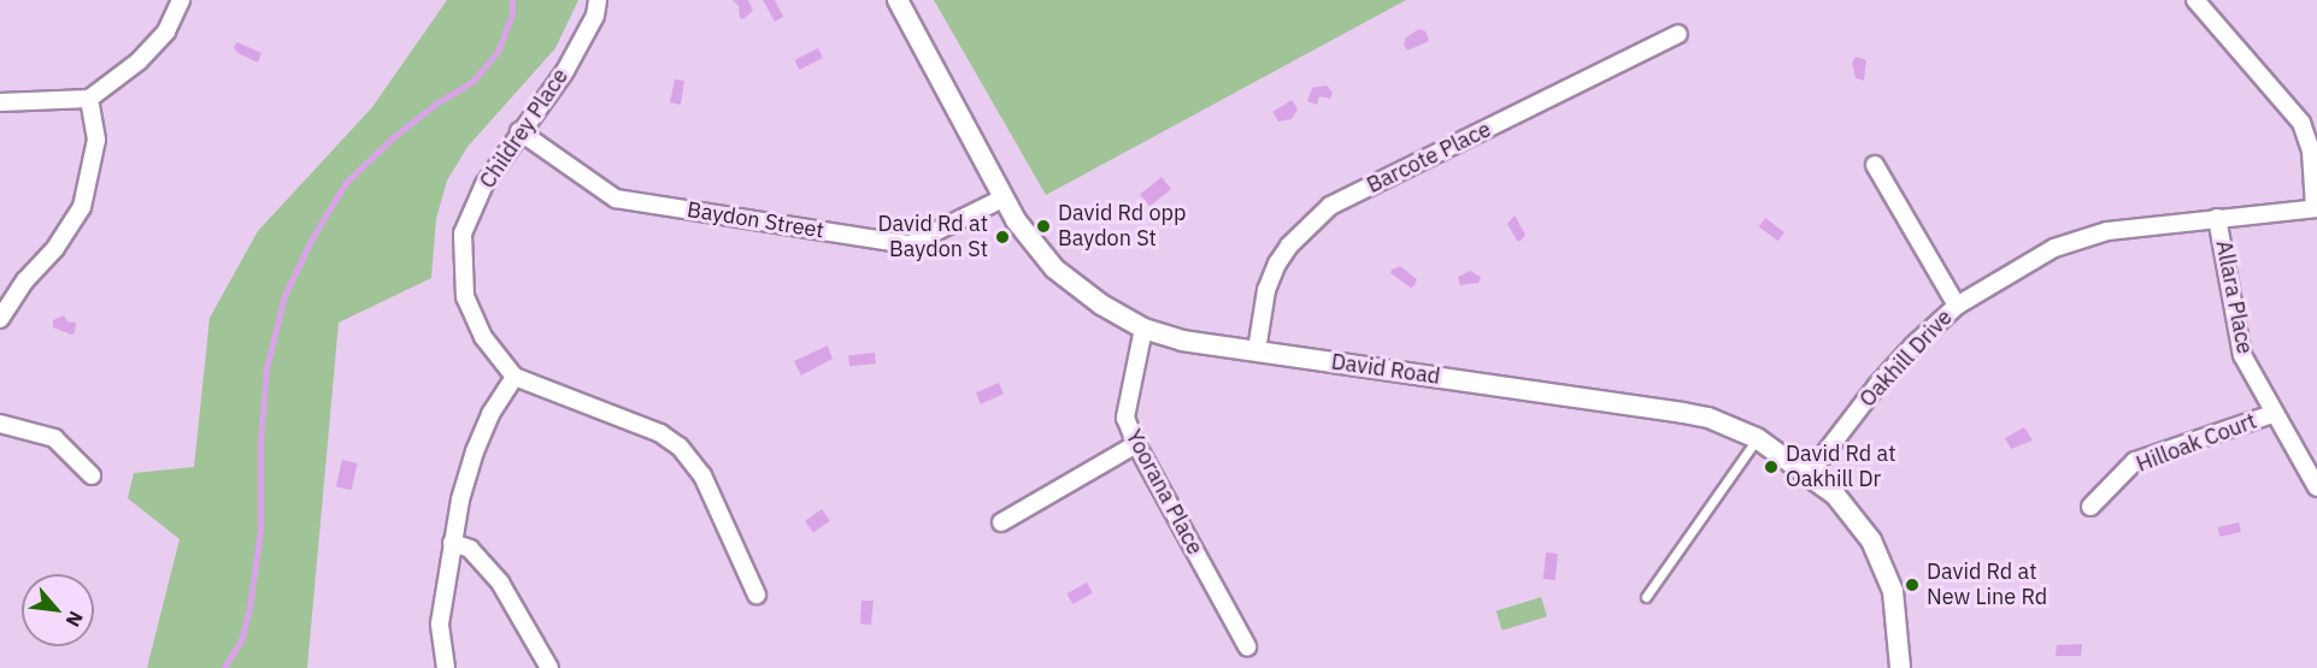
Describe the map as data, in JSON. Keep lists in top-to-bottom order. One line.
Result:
{"streets":{"street":["Childrey Place","Barcote Place","Baydon Street","Allara Place","Oakhill Drive","David Road","Hilloak Court","Yoorana Place"]},"crossings":[["Childrey Place","Baydon Street"],["Barcote Place","David Road"],["Baydon Street","David Road"],["Allara Place","Oakhill Drive"],["Allara Place","Hilloak Court"],["Oakhill Drive","David Road"],["David Road","Yoorana Place"]],"places":["David Rd opp Baydon St","David Rd at Baydon St","David Rd at Oakhill Dr","David Rd at New Line Rd"],"north":"bottom right"}
